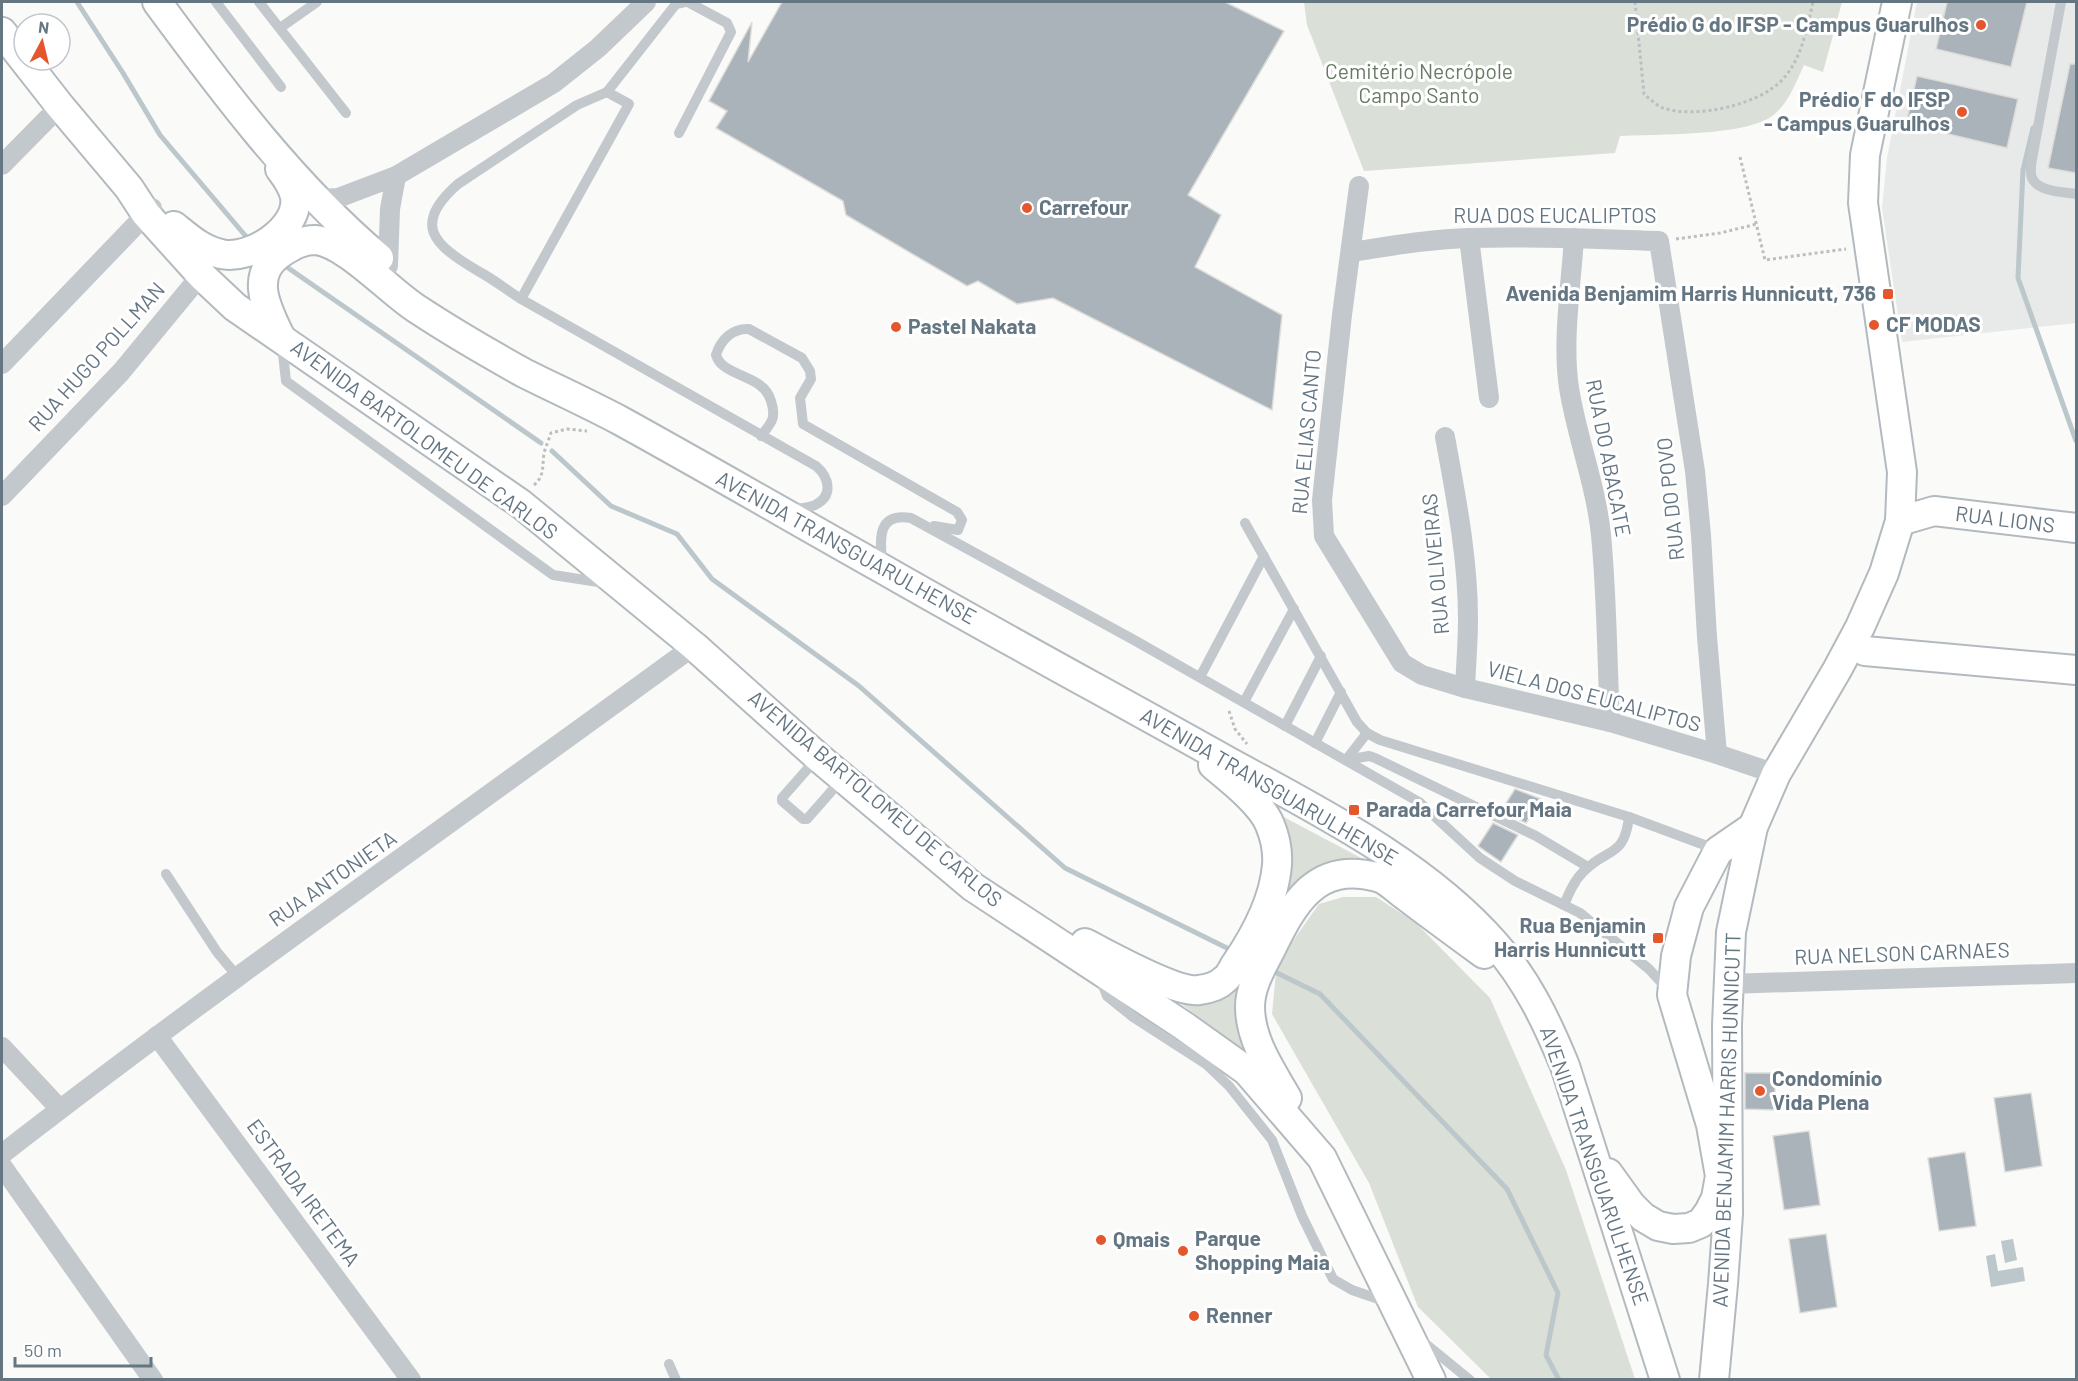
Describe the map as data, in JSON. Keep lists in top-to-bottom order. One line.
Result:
{"streets":{"main road":["AVENIDA BARTOLOMEU DE CARLOS","RUA LIONS","AVENIDA TRANSGUARULHENSE","AVENIDA BENJAMIM HARRIS HUNNICUTT"],"street":["RUA DOS EUCALIPTOS","RUA HUGO POLLMAN","RUA ELIAS CANTO","RUA DO ABACATE","RUA DO POVO","RUA OLIVEIRAS","VIELA DOS EUCALIPTOS","RUA ANTONIETA","RUA NELSON CARNAES","ESTRADA IRETEMA"]},"crossings":[["RUA DOS EUCALIPTOS","RUA ELIAS CANTO"],["RUA DOS EUCALIPTOS","RUA DO ABACATE"],["RUA DOS EUCALIPTOS","RUA DO POVO"],["RUA ELIAS CANTO","VIELA DOS EUCALIPTOS"],["AVENIDA BARTOLOMEU DE CARLOS","RUA ANTONIETA"],["RUA DO ABACATE","VIELA DOS EUCALIPTOS"],["RUA DO POVO","VIELA DOS EUCALIPTOS"],["RUA LIONS","AVENIDA BENJAMIM HARRIS HUNNICUTT"],["AVENIDA TRANSGUARULHENSE","AVENIDA BENJAMIM HARRIS HUNNICUTT"],["RUA OLIVEIRAS","VIELA DOS EUCALIPTOS"],["VIELA DOS EUCALIPTOS","AVENIDA BENJAMIM HARRIS HUNNICUTT"],["RUA ANTONIETA","ESTRADA IRETEMA"],["RUA NELSON CARNAES","AVENIDA BENJAMIM HARRIS HUNNICUTT"]],"parks":["Cemitério Necrópole Campo Santo"],"places":{"other":["Prédio G do IFSP - Campus Guarulhos","Prédio F do IFSP - Campus Guarulhos","Carrefour","CF MODAS","Pastel Nakata","Condomínio Vida Plena","Qmais","Parque Shopping Maia","Renner"],"transit":["Avenida Benjamim Harris Hunnicutt, 736","Parada Carrefour Maia","Rua Benjamin Harris Hunnicutt"]},"scale_bar":"50 m","north":"top"}
